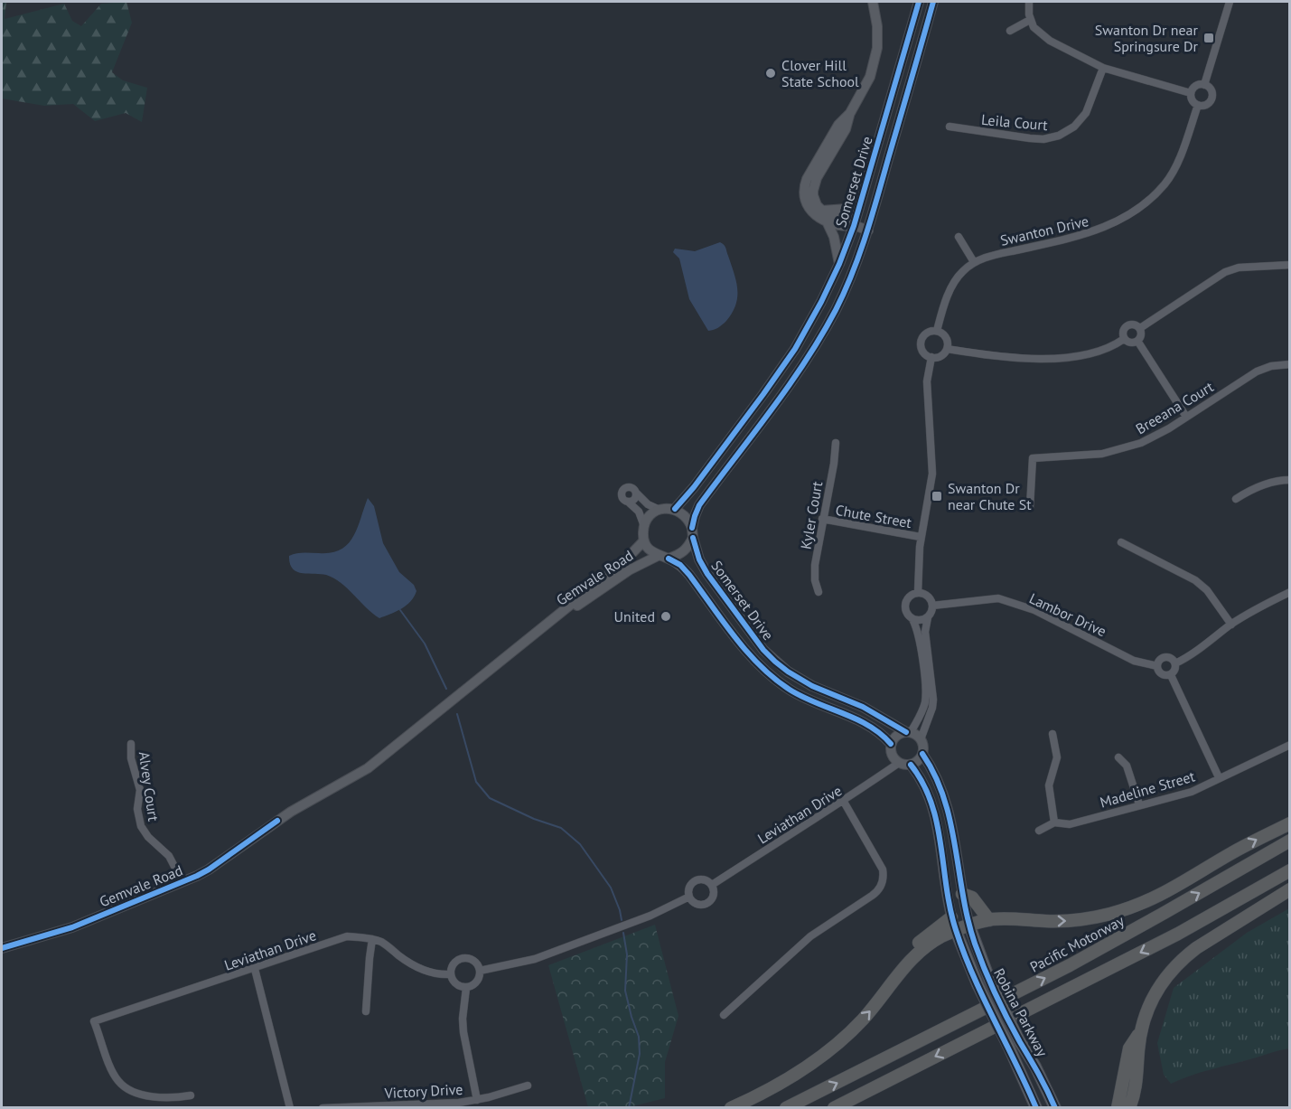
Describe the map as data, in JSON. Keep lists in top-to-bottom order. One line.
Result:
{"streets":{"highway":["Pacific Motorway"],"main road":["Somerset Drive","Gemvale Road","Robina Parkway"],"street":["Leila Court","Swanton Drive","Breeana Court","Kyler Court","Chute Street","Lambor Drive","Alvey Court","Madeline Street","Leviathan Drive","Victory Drive"]},"crossings":[["Somerset Drive","Gemvale Road"],["Somerset Drive","Leviathan Drive"],["Swanton Drive","Chute Street"],["Swanton Drive","Lambor Drive"],["Kyler Court","Chute Street"],["Gemvale Road","Alvey Court"],["Leviathan Drive","Victory Drive"]],"places":{"transit":["Swanton Dr near Springsure Dr","Swanton Dr near Chute St"],"other":["Clover Hill State School","United"]}}
